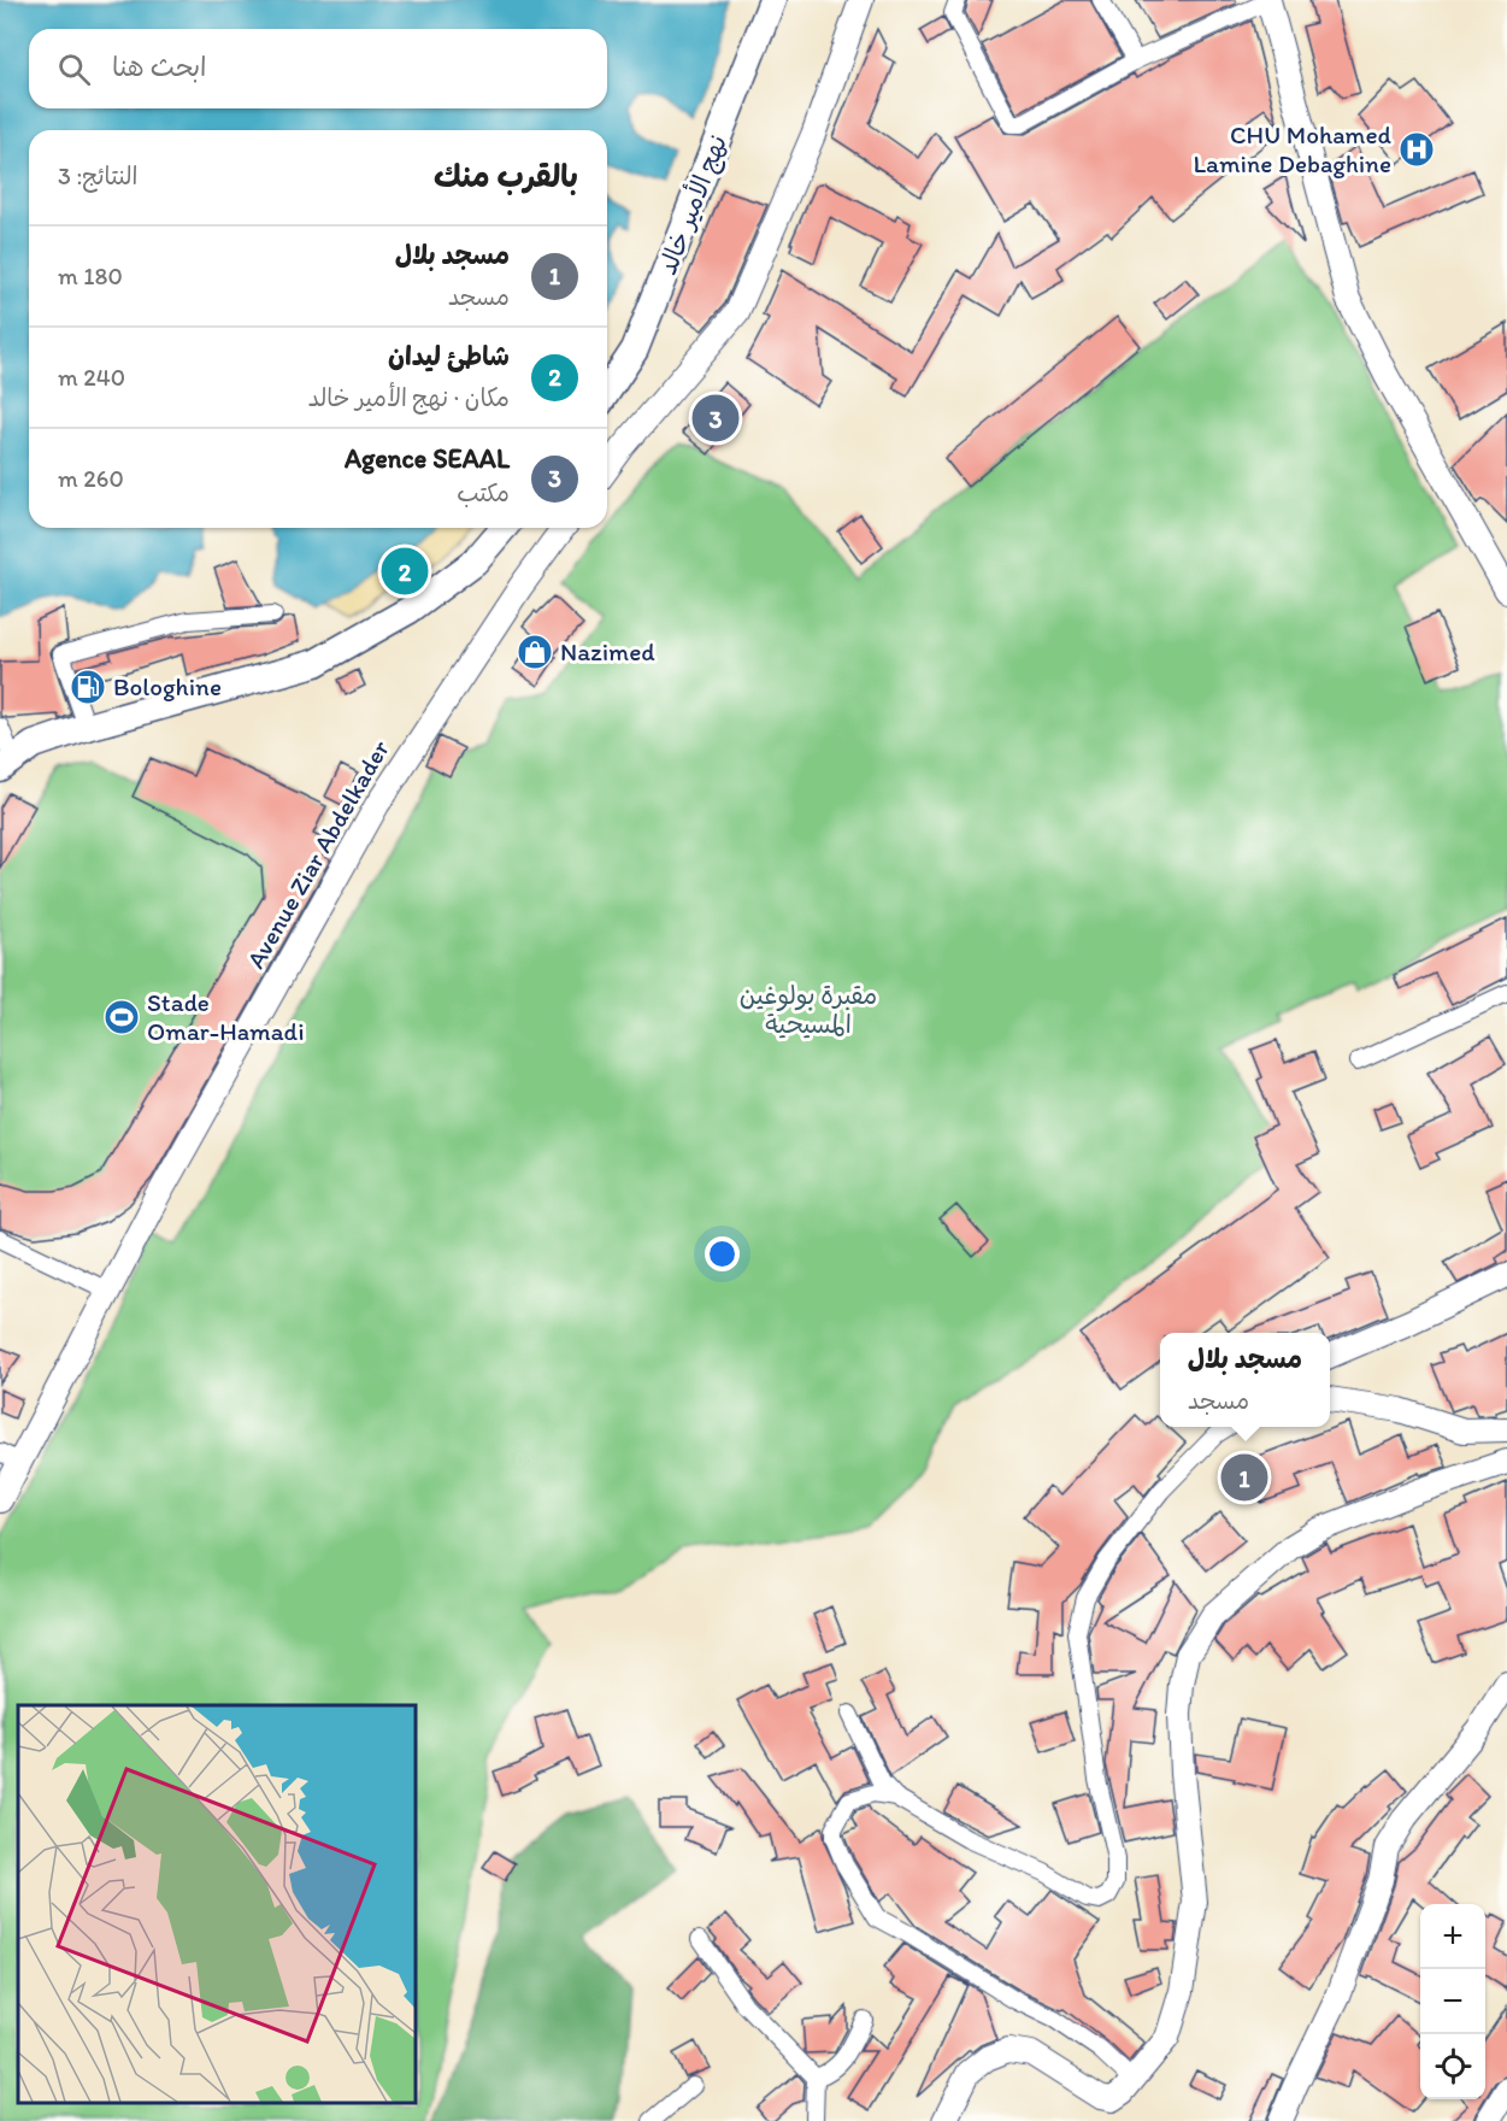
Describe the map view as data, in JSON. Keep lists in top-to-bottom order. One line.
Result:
{"streets":{"main road":["نهج الأمير خالد"],"street":["Avenue Ziar Abdelkader"]},"parks":["مقبرة بولوغين المسيحية"],"places":{"hospital":["CHU Mohamed Lamine Debaghine"],"shop":["Nazimed"],"fuel station":["Bologhine"],"sports":["Stade Omar-Hamadi"]},"page":{"search":"ابحث هنا","heading":["بالقرب منك","النتائج: 3"],"list":[{"mark":"1","name":"مسجد بلال","note":"مسجد","value":"180 m"},{"mark":"2","name":"شاطئ ليدان","note":"مكان · نهج الأمير خالد","value":"240 m"},{"mark":"3","name":"Agence SEAAL","note":"مكتب","value":"260 m"}],"pins":["3","2","1"],"popup":["مسجد بلال","مسجد"],"map_buttons":["+","−"]}}
